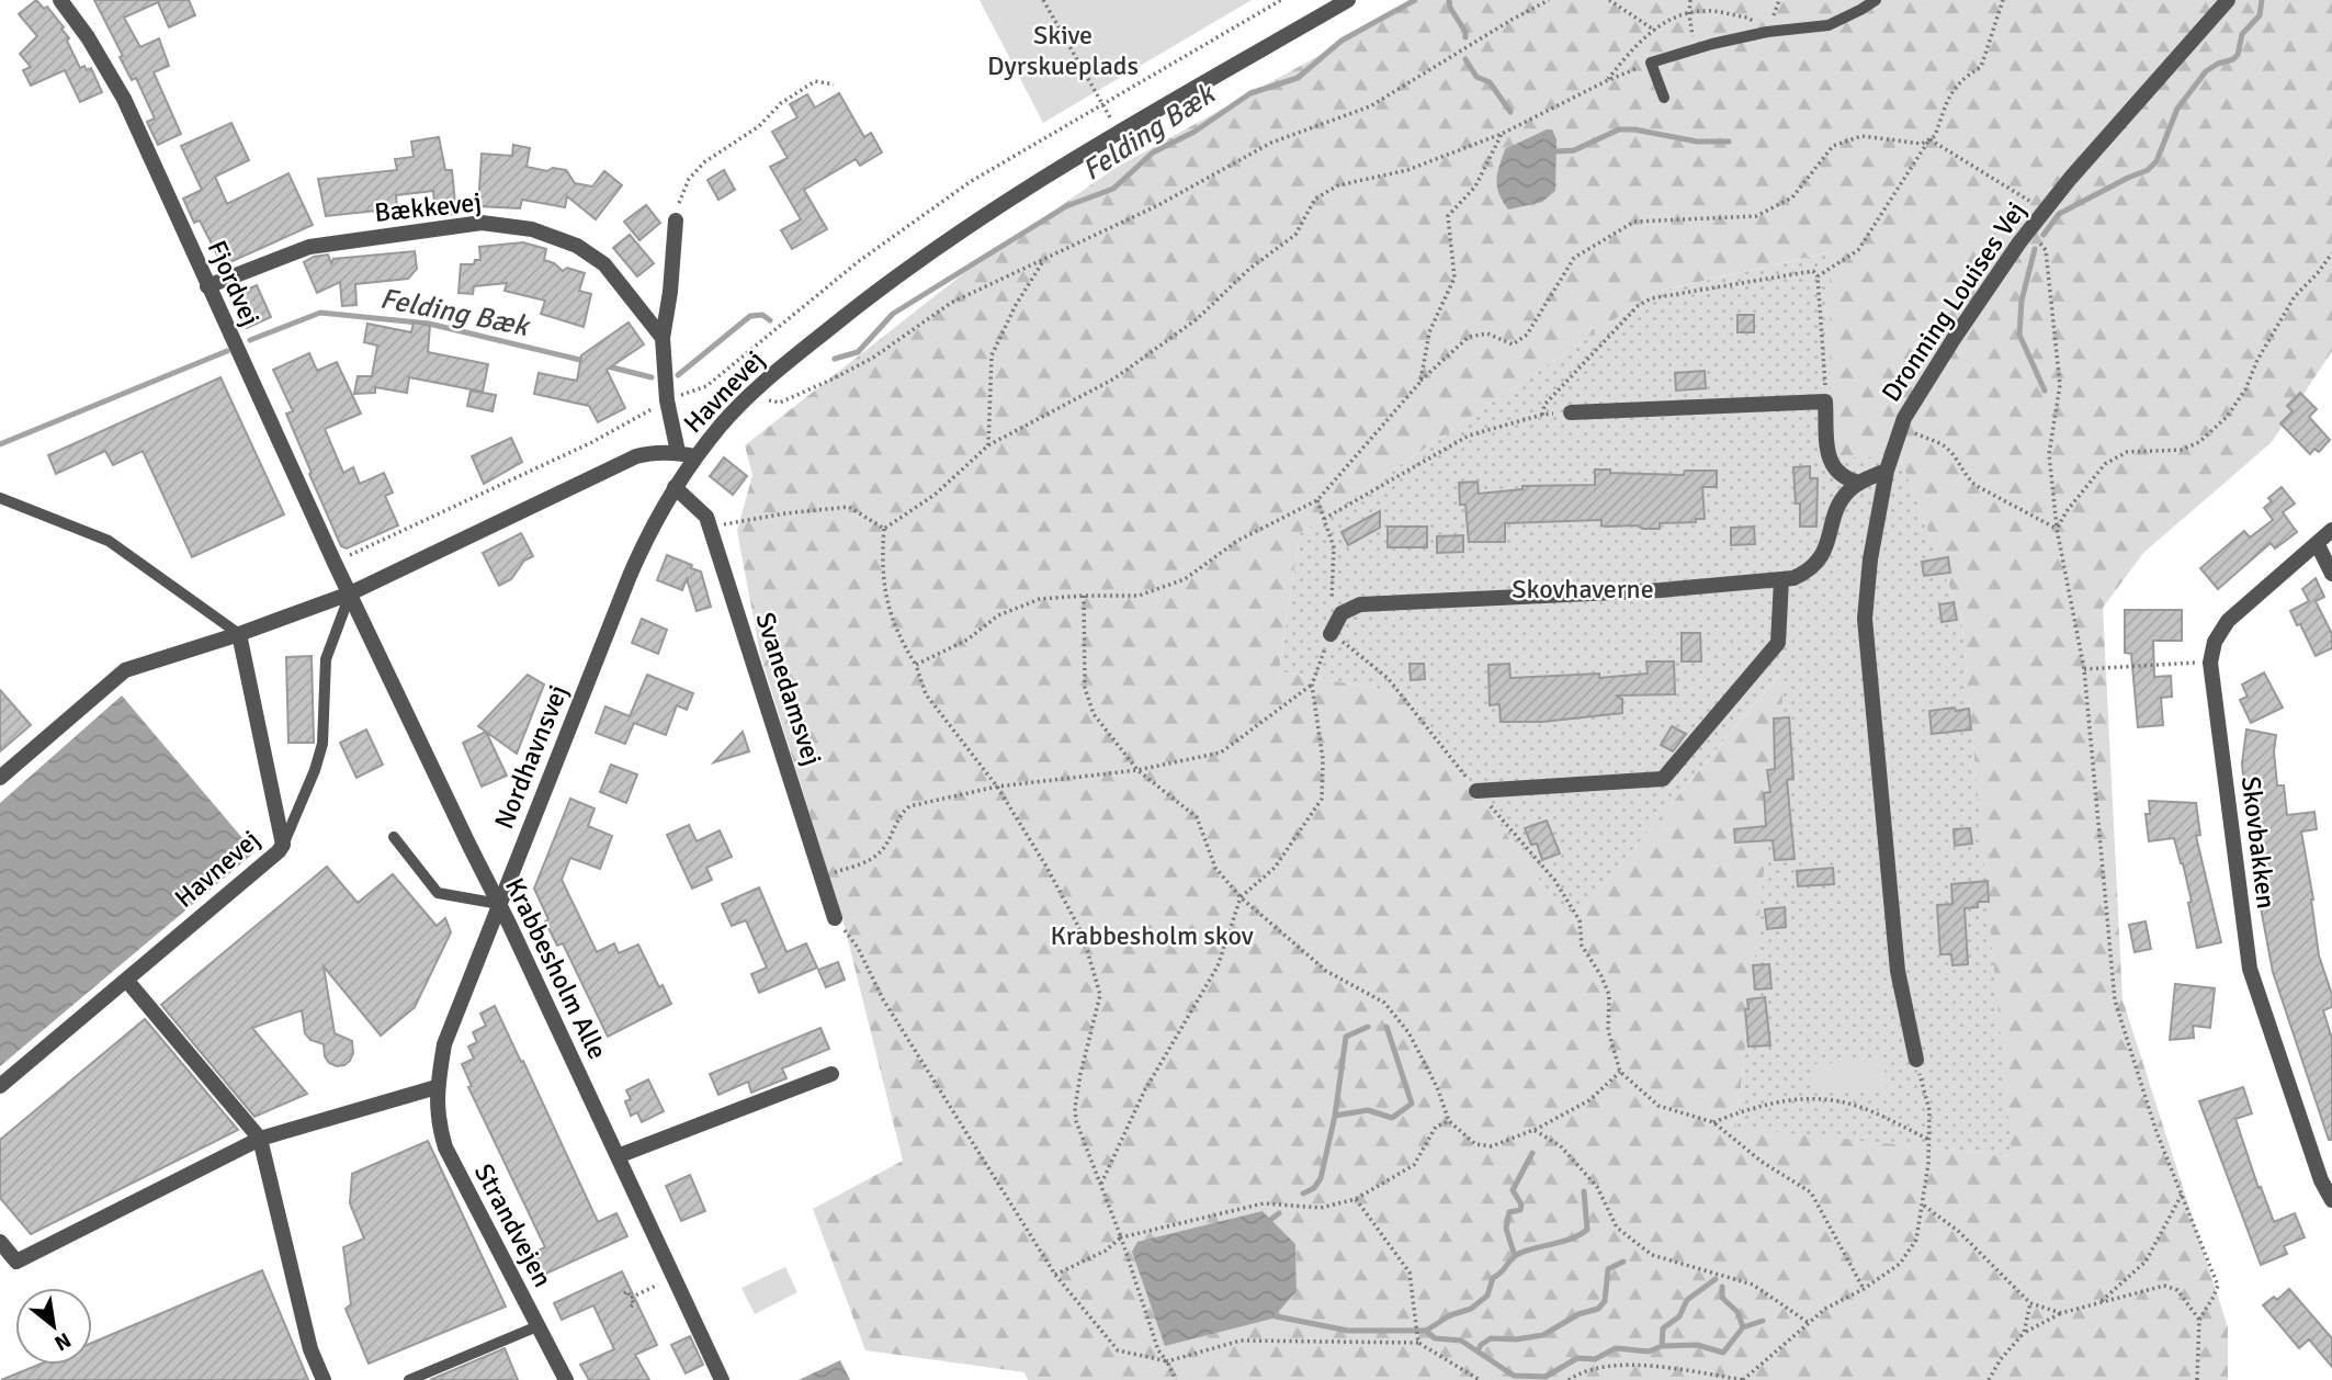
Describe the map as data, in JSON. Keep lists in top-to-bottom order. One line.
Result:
{"streets":{"street":["Bækkevej","Fjordvej","Dronning Louises Vej","Havnevej","Svanedamsvej","Nordhavnsvej","Skovbakken","Krabbesholm Alle","Strandvejen"]},"crossings":[["Bækkevej","Fjordvej"],["Fjordvej","Havnevej"],["Fjordvej","Krabbesholm Alle"],["Havnevej","Nordhavnsvej"],["Havnevej","Krabbesholm Alle"],["Svanedamsvej","Nordhavnsvej"],["Nordhavnsvej","Krabbesholm Alle"],["Nordhavnsvej","Strandvejen"]],"water":["Felding Bæk"],"parks":["Skive Dyrskueplads","Skovhaverne","Krabbesholm skov"],"north":"bottom right"}
